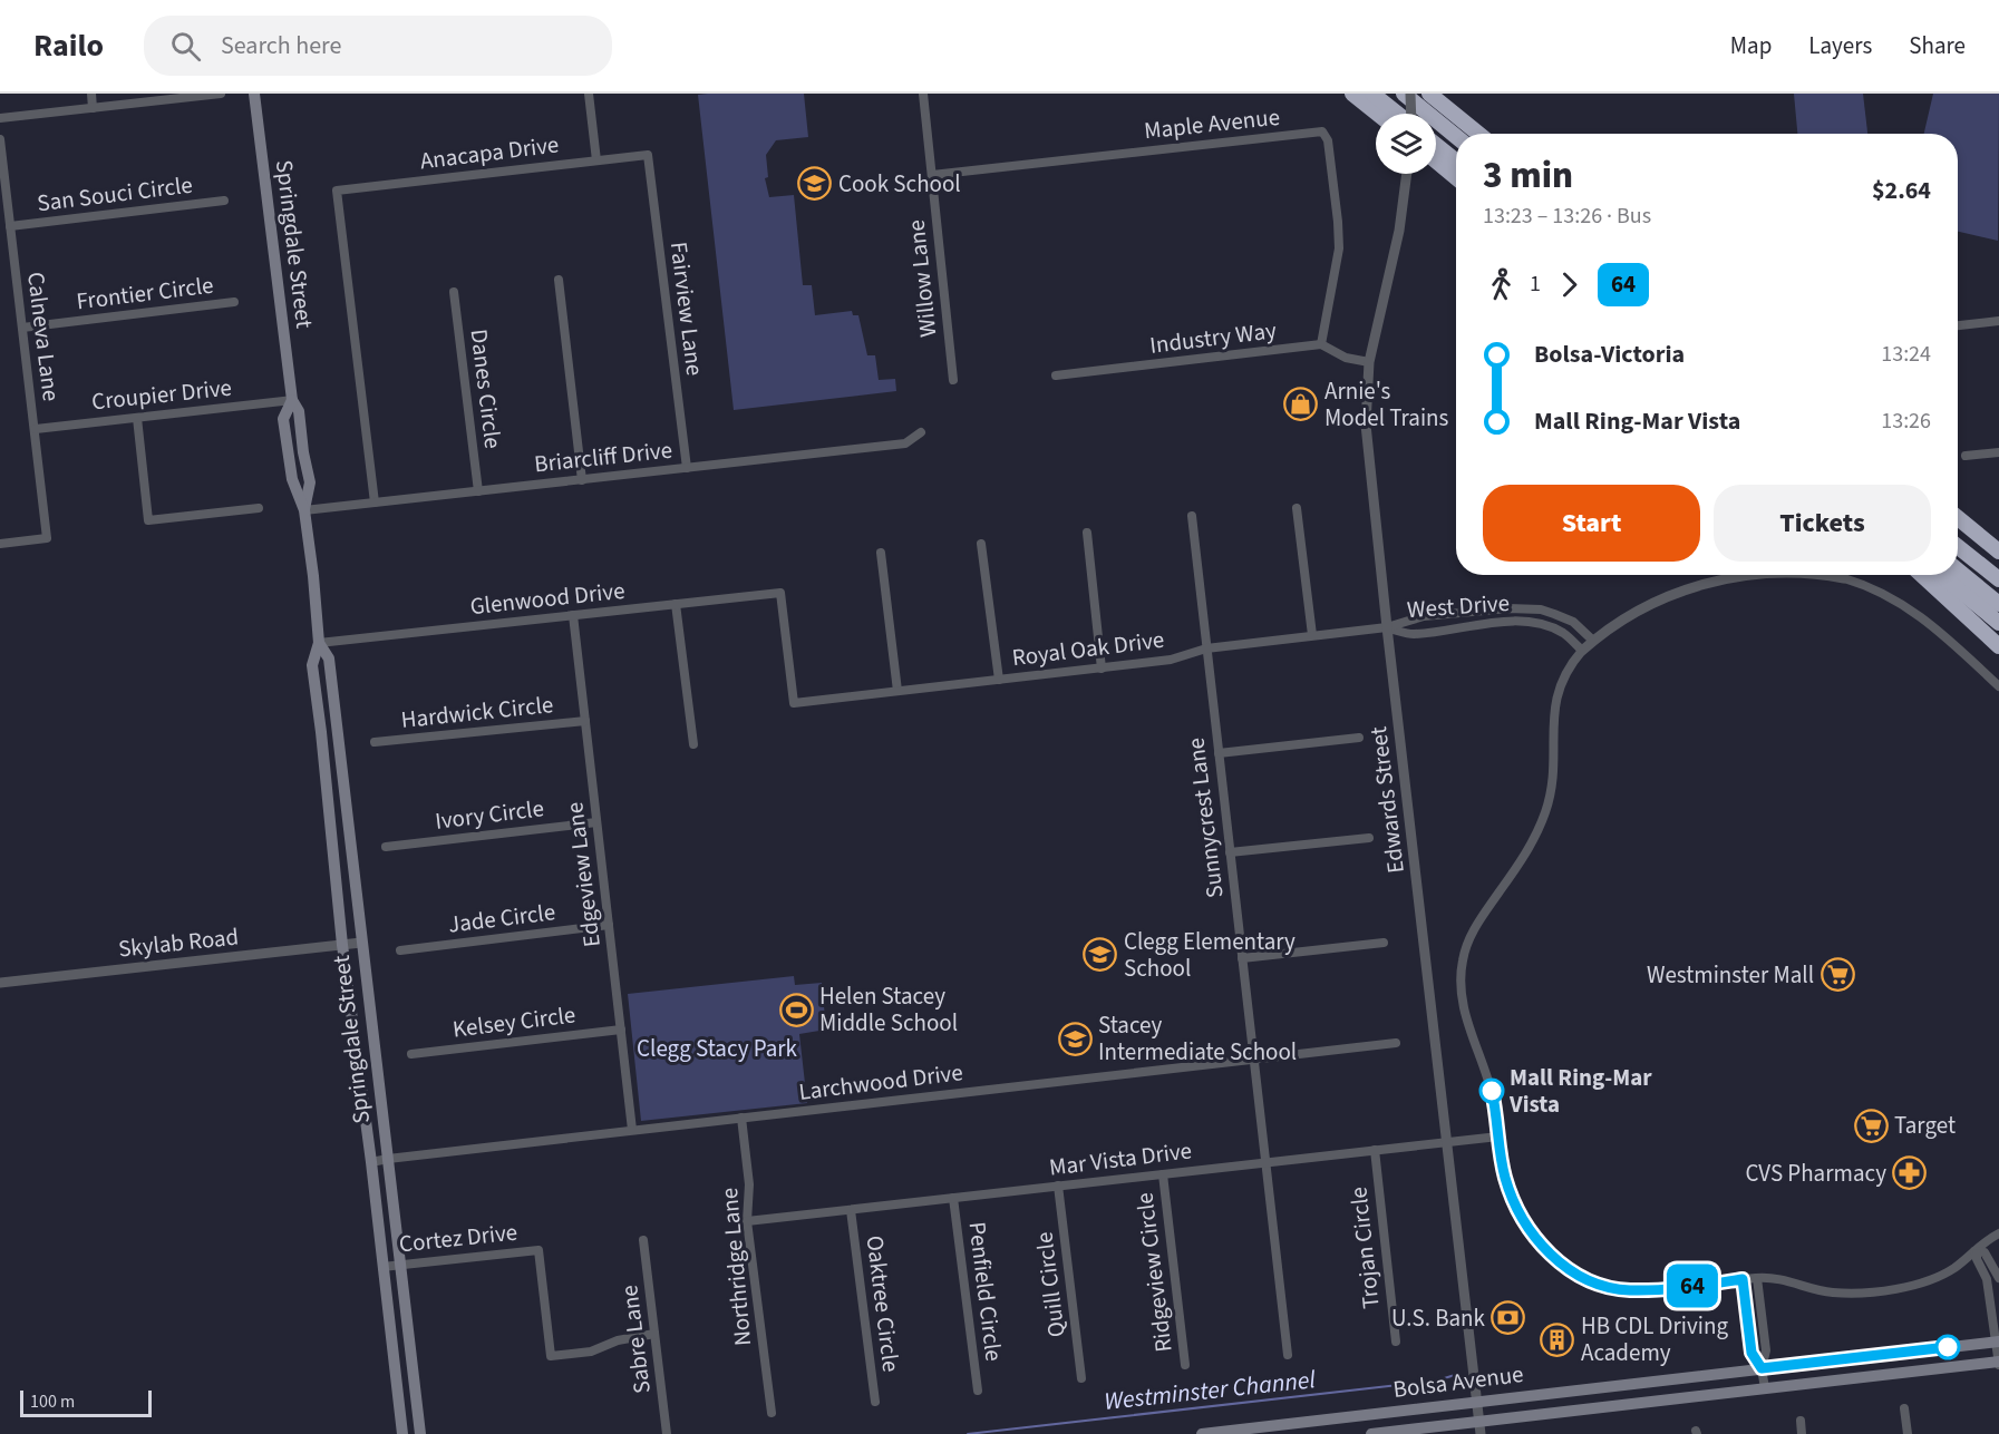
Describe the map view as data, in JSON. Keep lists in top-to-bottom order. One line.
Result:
{"streets":{"main road":["Springdale Street","Bolsa Avenue"],"street":["Maple Avenue","Anacapa Drive","San Souci Circle","Willow Lane","Frontier Circle","Fairview Lane","Calneva Lane","Industry Way","Danes Circle","Croupier Drive","Briarcliff Drive","Glenwood Drive","West Drive","Royal Oak Drive","Hardwick Circle","Edwards Street","Ivory Circle","Sunnycrest Lane","Edgeview Lane","Jade Circle","Skylab Road","Kelsey Circle","Larchwood Drive","Mar Vista Drive","Cortez Drive","Trojan Circle","Northridge Lane","Ridgeview Circle","Quill Circle","Penfield Circle","Oaktree Circle","Sabre Lane"]},"crossings":[["Maple Avenue","Willow Lane"],["Maple Avenue","Industry Way"],["Anacapa Drive","Fairview Lane"],["Anacapa Drive","Briarcliff Drive"],["San Souci Circle","Calneva Lane"],["Springdale Street","Croupier Drive"],["Springdale Street","Briarcliff Drive"],["Springdale Street","Glenwood Drive"],["Springdale Street","Skylab Road"],["Springdale Street","Larchwood Drive"],["Springdale Street","Cortez Drive"],["Frontier Circle","Calneva Lane"],["Fairview Lane","Briarcliff Drive"],["Calneva Lane","Croupier Drive"],["Danes Circle","Briarcliff Drive"],["Glenwood Drive","Royal Oak Drive"],["Glenwood Drive","Edgeview Lane"],["West Drive","Royal Oak Drive"],["West Drive","Edwards Street"],["Royal Oak Drive","Edwards Street"],["Royal Oak Drive","Sunnycrest Lane"],["Hardwick Circle","Edgeview Lane"],["Edwards Street","Mar Vista Drive"],["Edwards Street","Bolsa Avenue"],["Ivory Circle","Edgeview Lane"],["Sunnycrest Lane","Larchwood Drive"],["Sunnycrest Lane","Mar Vista Drive"],["Edgeview Lane","Jade Circle"],["Edgeview Lane","Kelsey Circle"],["Edgeview Lane","Larchwood Drive"],["Larchwood Drive","Northridge Lane"],["Mar Vista Drive","Trojan Circle"],["Mar Vista Drive","Northridge Lane"],["Mar Vista Drive","Ridgeview Circle"],["Mar Vista Drive","Quill Circle"],["Mar Vista Drive","Penfield Circle"],["Mar Vista Drive","Oaktree Circle"],["Cortez Drive","Sabre Lane"]],"water":["Westminster Channel"],"parks":["Clegg Stacy Park"],"places":{"school or university":["Cook School","Clegg Elementary School","Stacey Intermediate School"],"shop":["Arnie's Model Trains"],"supermarket":["Westminster Mall","Target"],"sports":["Helen Stacey Middle School"],"other":["Mall Ring-Mar Vista"],"pharmacy":["CVS Pharmacy"],"bank":["U.S. Bank"],"building":["HB CDL Driving Academy"]},"lines":["bus line 64"],"scale_bar":"100 m","page":{"header":"Railo","search":"Search here","nav":["Map","Layers","Share"],"on_map":"64","heading":["3 min","13:23 – 13:26 · Bus","$2.64"],"legs":["1","64"],"list":[{"name":"Bolsa-Victoria","value":"13:24"},{"name":"Mall Ring-Mar Vista","value":"13:26"}],"buttons":["Start","Tickets"],"scale":"100 m"}}
